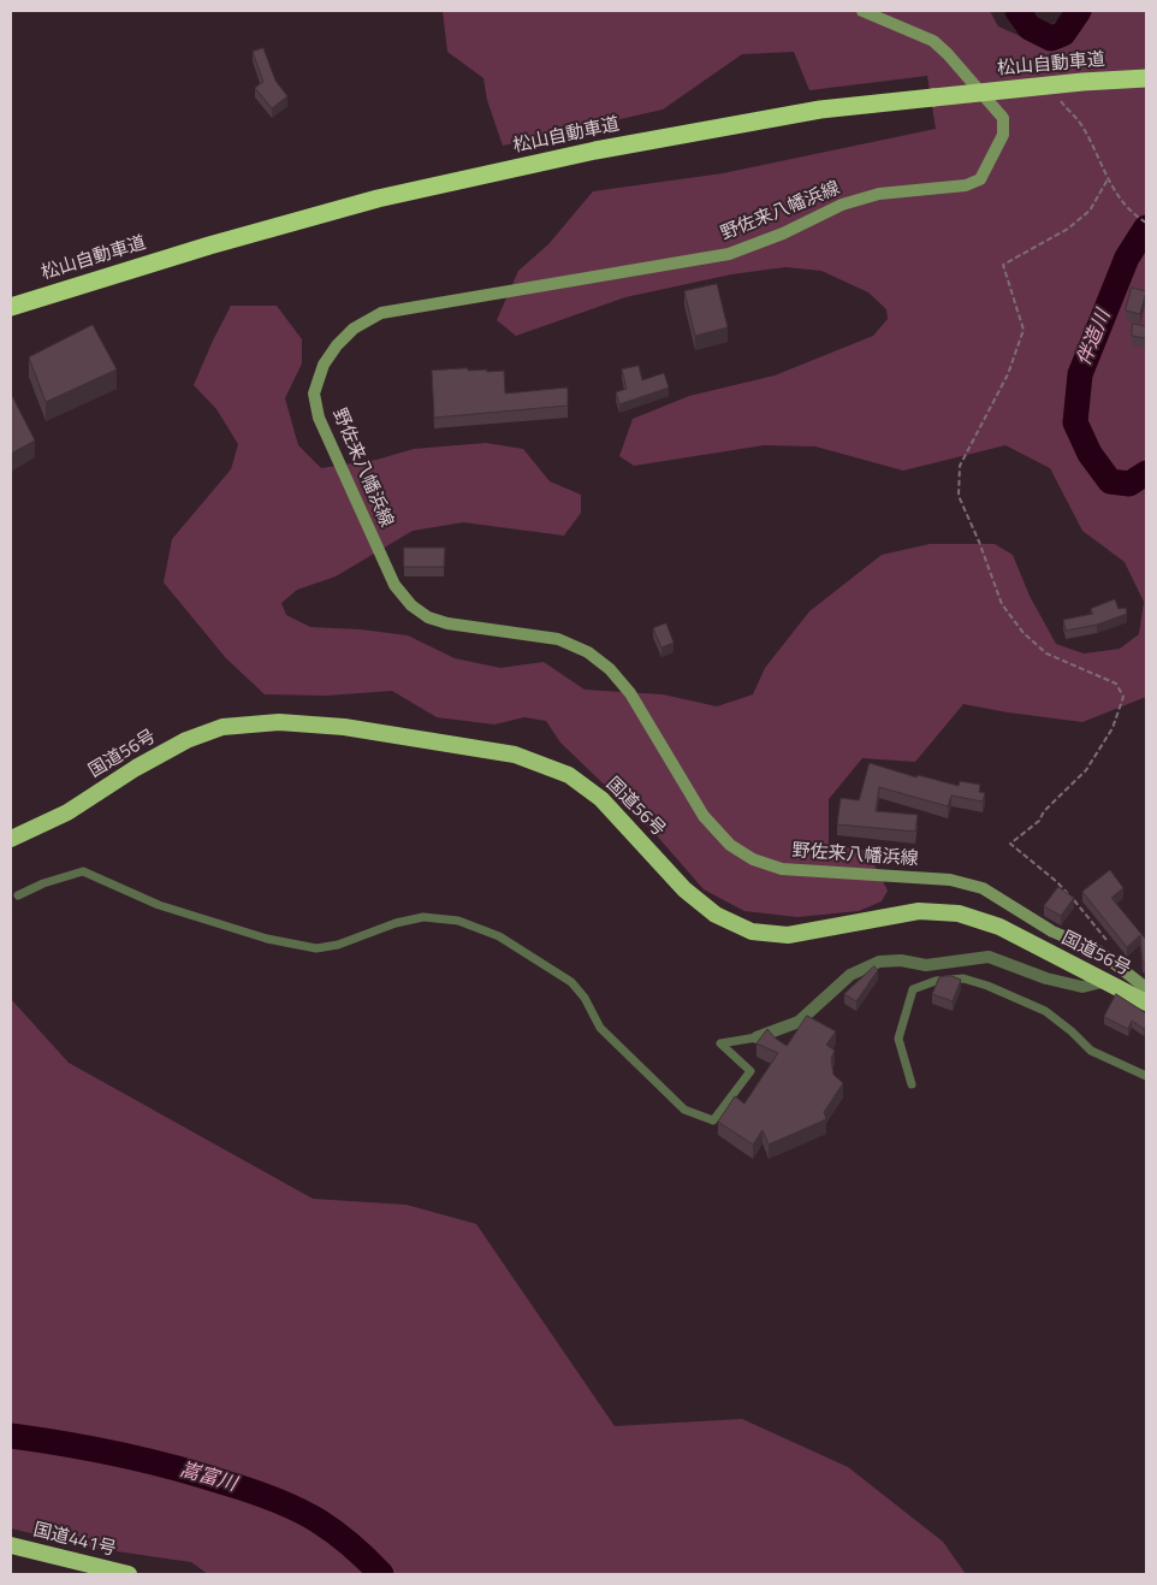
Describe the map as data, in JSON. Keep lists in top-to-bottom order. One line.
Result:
{"streets":{"highway":["松山自動車道","国道56号","国道441号"],"main road":["野佐来八幡浜線"]},"water":["伴造川","嵩富川"]}
